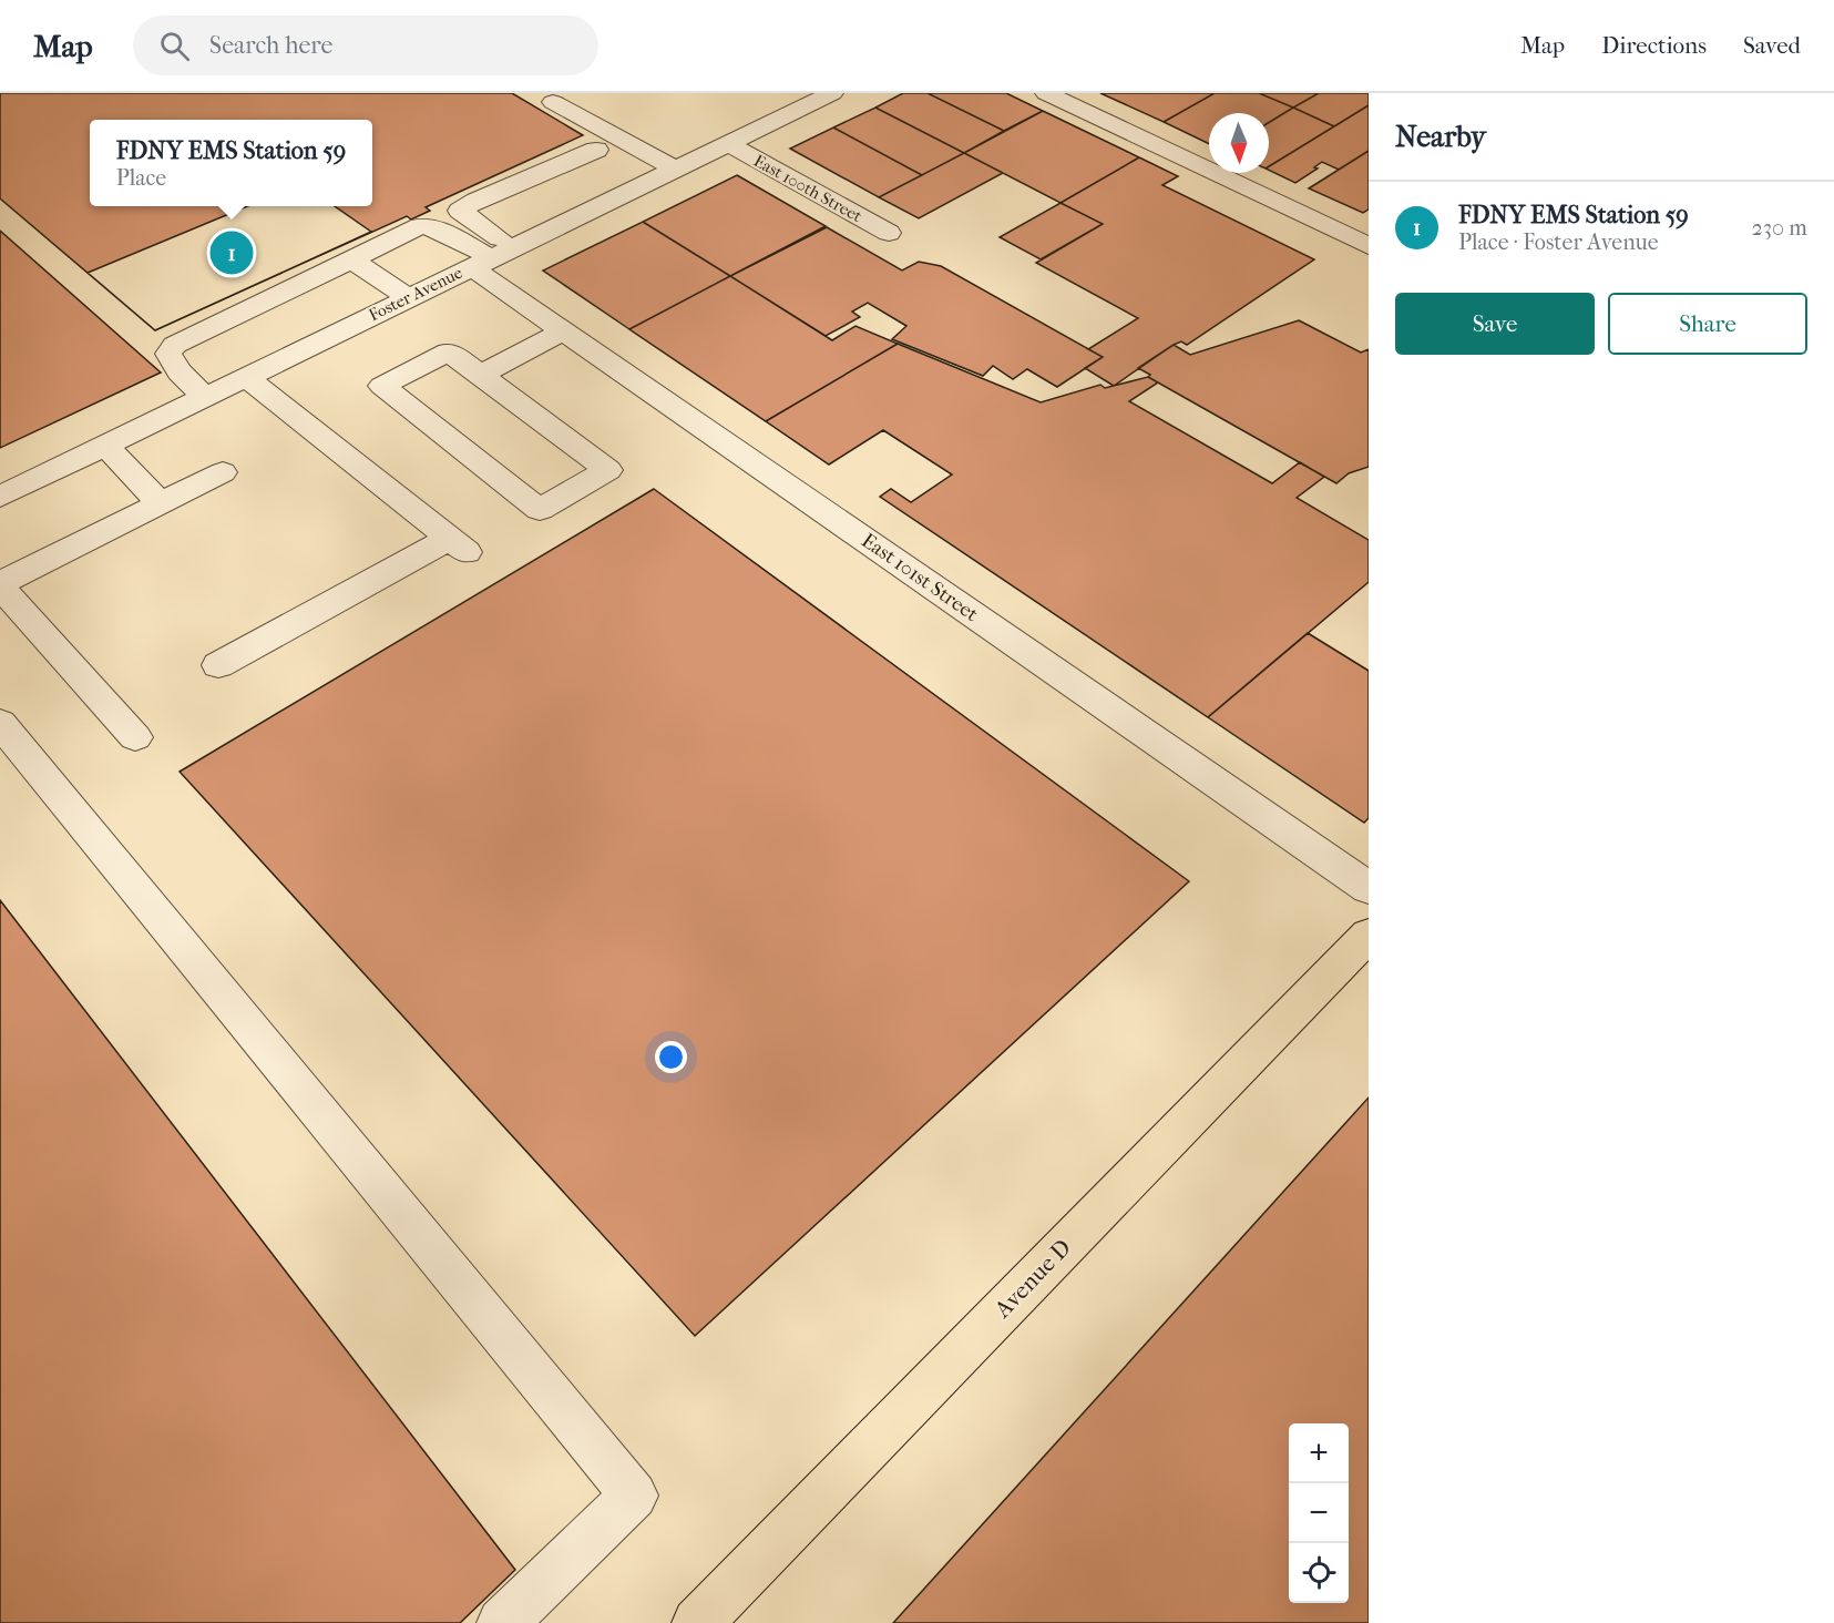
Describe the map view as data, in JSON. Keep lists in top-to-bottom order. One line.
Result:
{"streets":{"main road":["Avenue D"],"street":["East 100th Street","Foster Avenue","East 101st Street"]},"crossings":[["East 100th Street","Foster Avenue"],["Foster Avenue","East 101st Street"]],"north":"bottom","page":{"header":"Map","search":"Search here","nav":["Map","Directions","Saved"],"heading":"Nearby","popup":["FDNY EMS Station 59","Place"],"list":[{"mark":"1","name":"FDNY EMS Station 59","note":"Place · Foster Avenue","value":"230 m"}],"pins":"1","buttons":["Save","Share"],"map_buttons":["+","−"]}}
